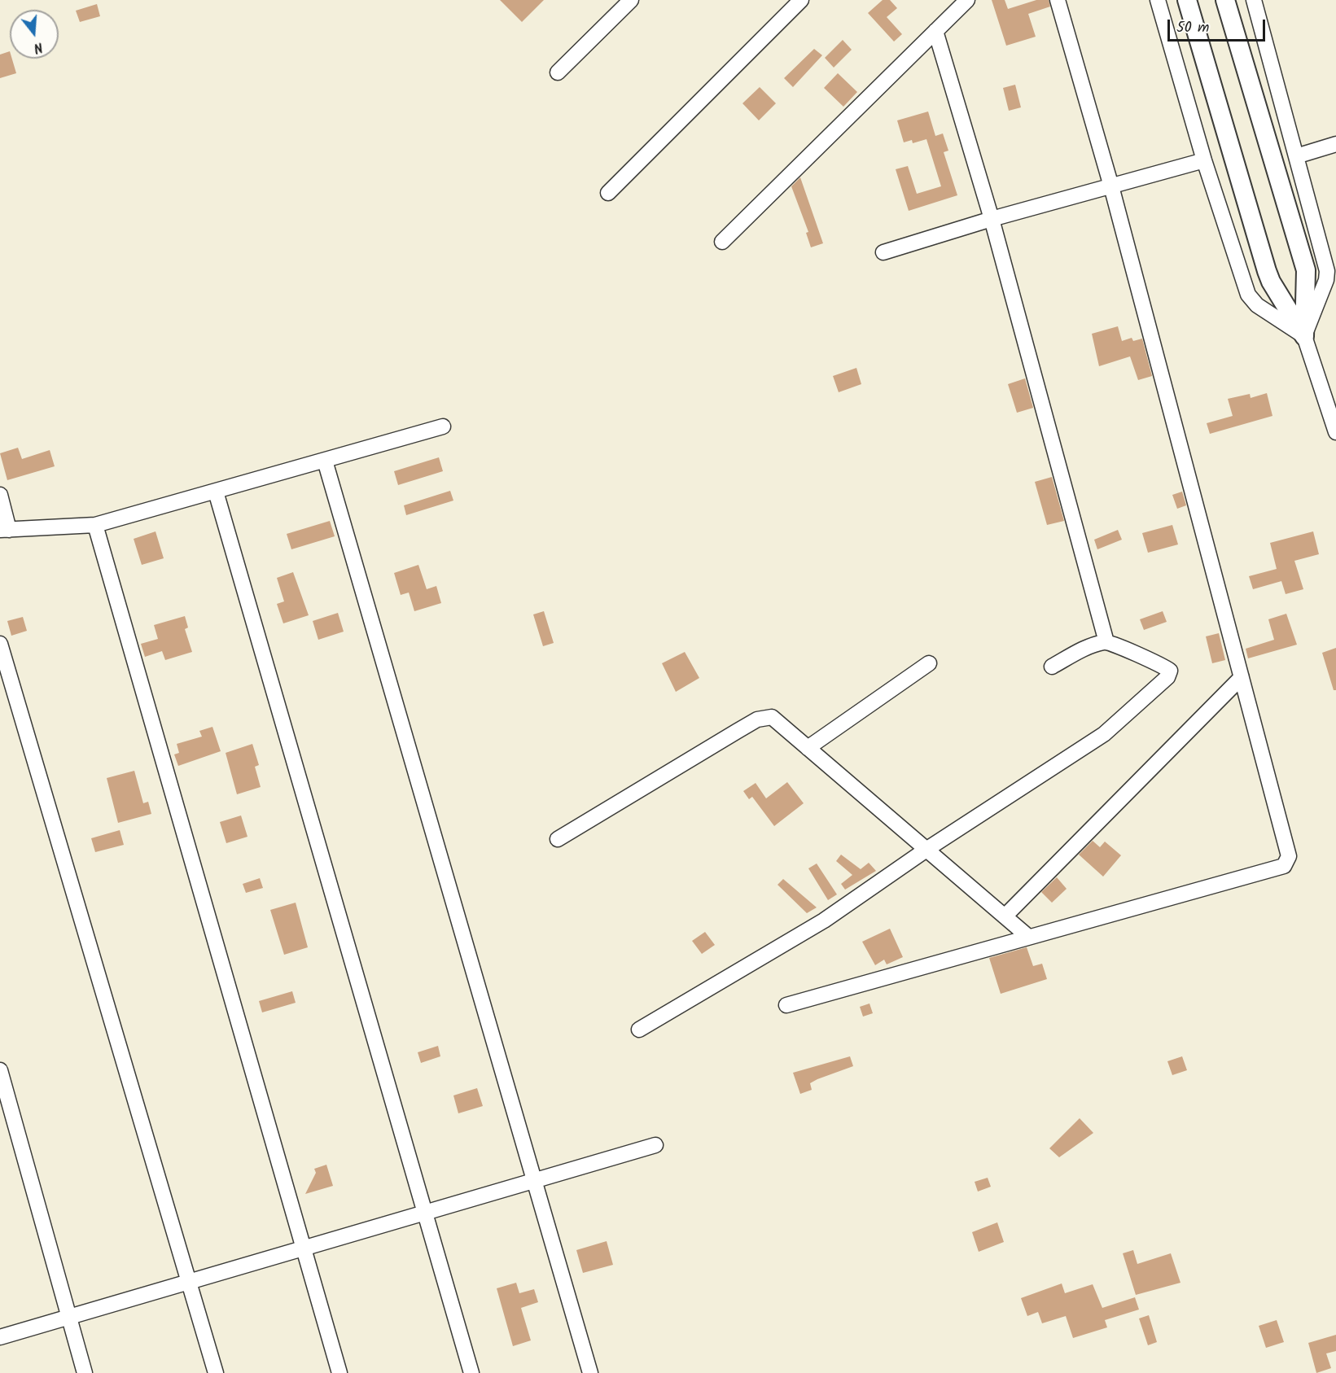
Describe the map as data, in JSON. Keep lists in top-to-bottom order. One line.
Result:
{"scale_bar":"50 m","north":"bottom"}
